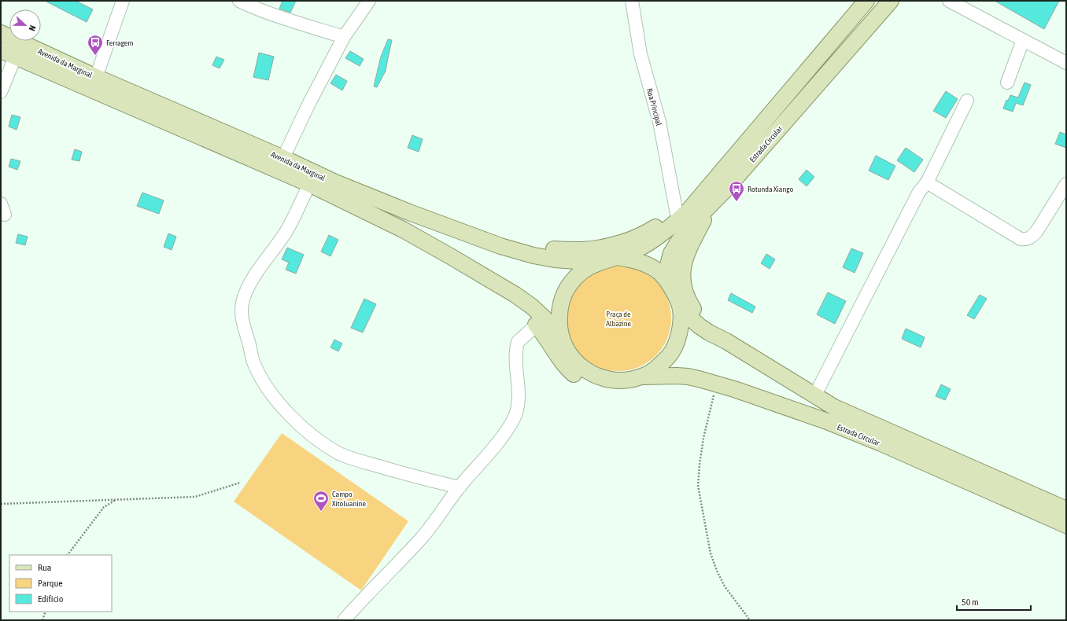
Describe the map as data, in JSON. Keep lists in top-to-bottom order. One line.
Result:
{"streets":{"main road":["Avenida da Marginal","Estrada Circular"],"street":["Rua Principal"]},"crossings":[["Avenida da Marginal","Estrada Circular"]],"parks":["Praça de Albazine"],"places":{"bus stop":["Ferragem","Rotunda Xiango"],"sports":["Campo Xitoluanine"]},"legend":["Rua","Parque","Edifício"],"scale_bar":"50 m","north":"right"}
